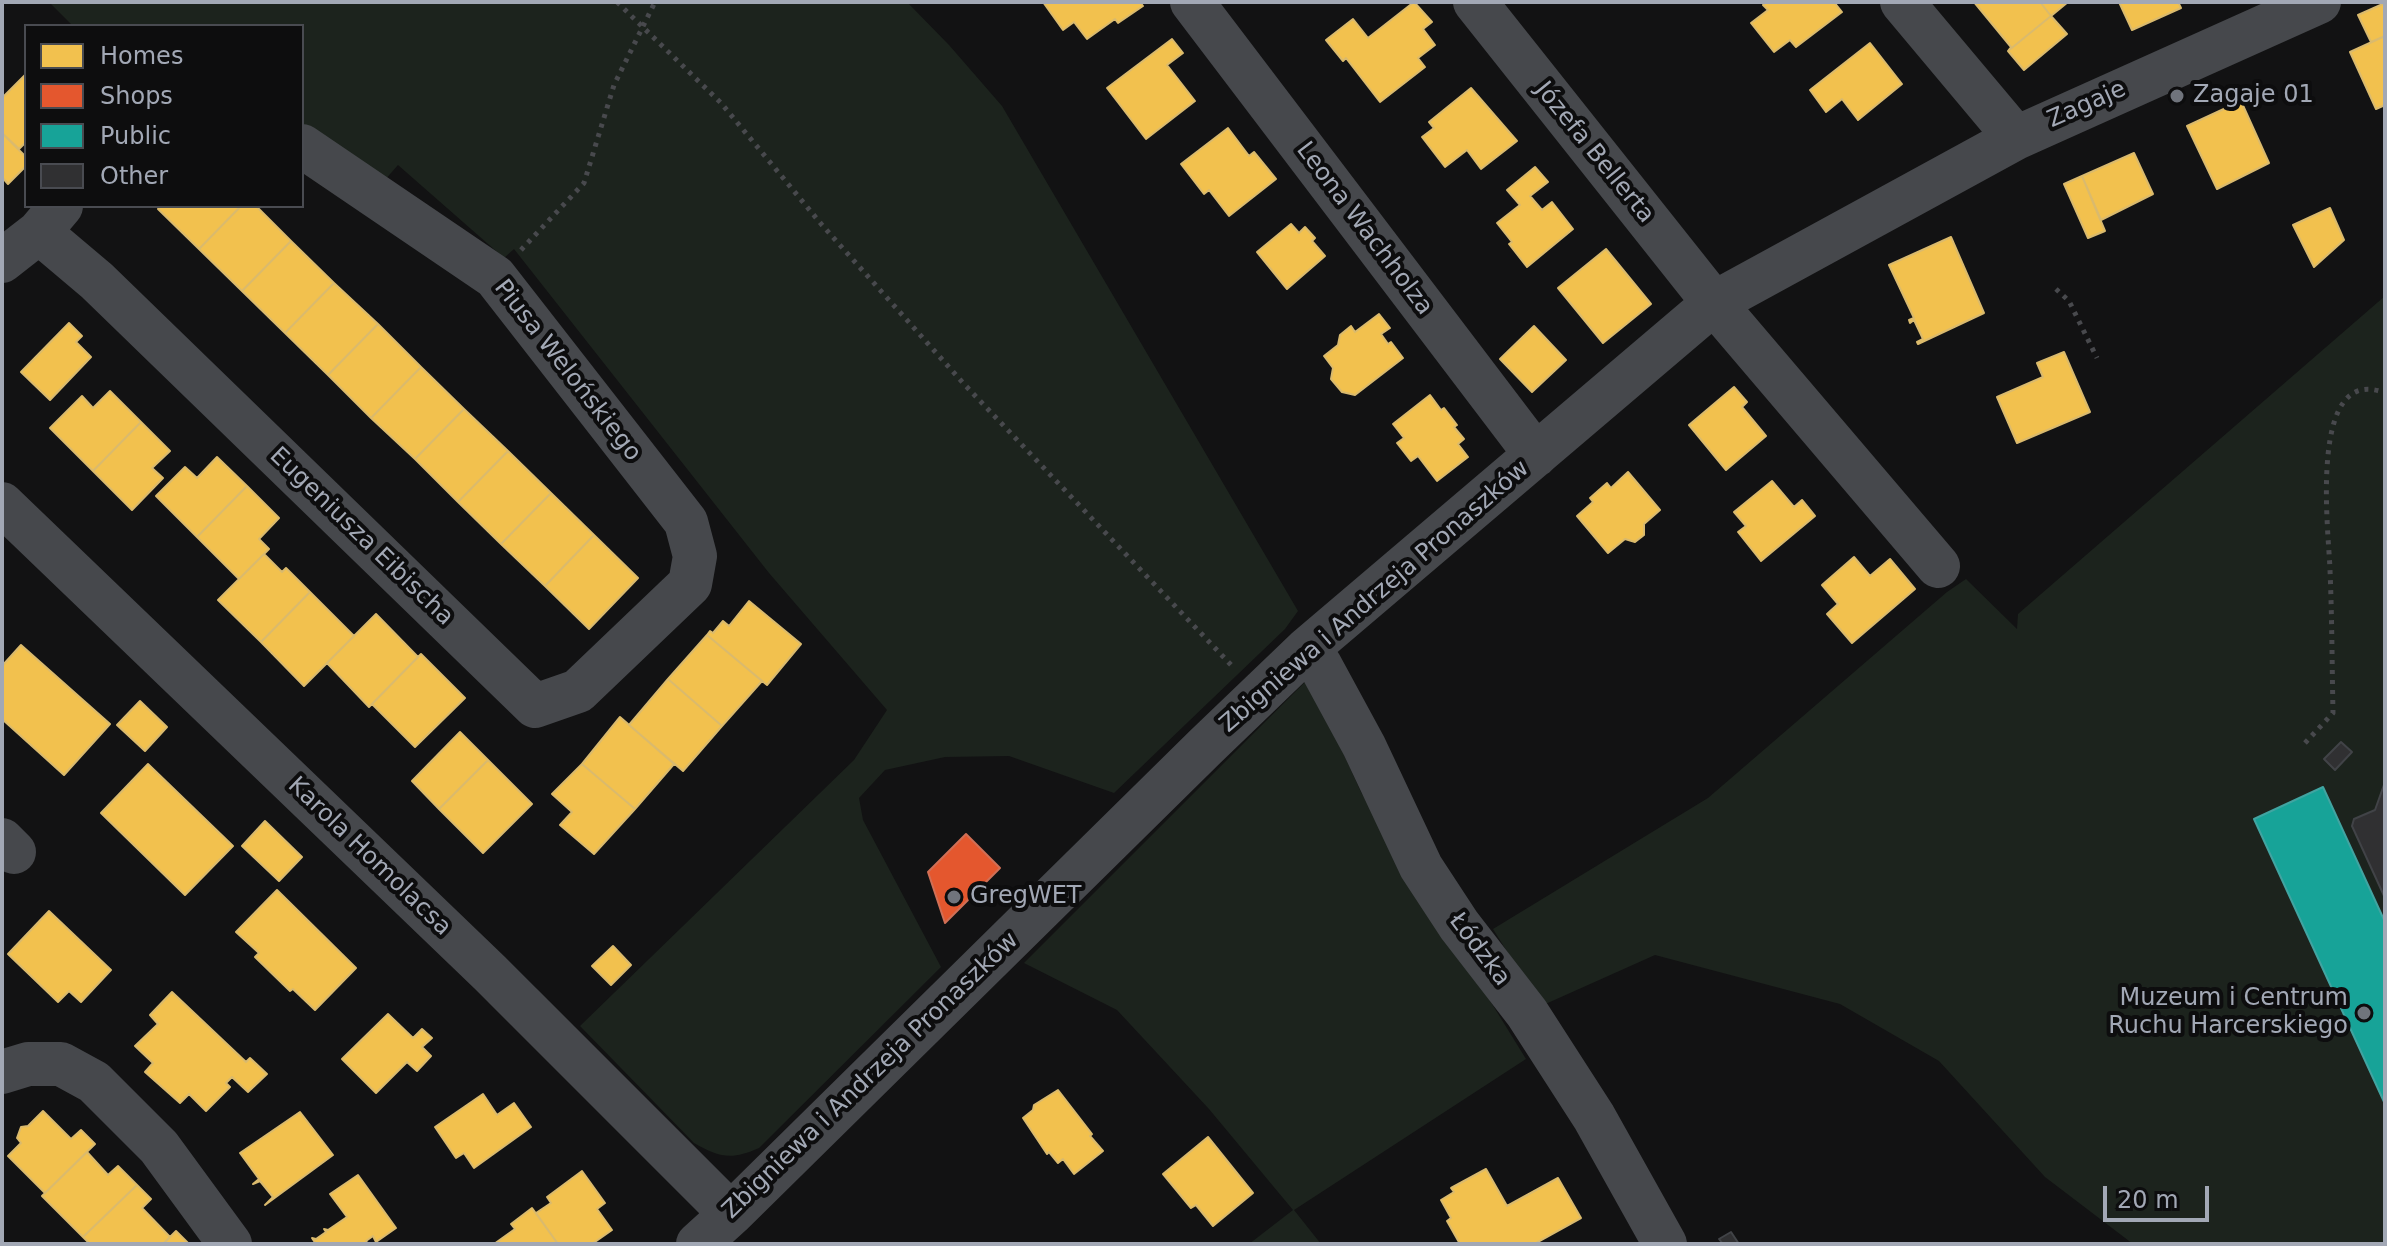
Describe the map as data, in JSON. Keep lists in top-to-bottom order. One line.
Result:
{"streets":{"street":["Zagaje","Józefa Bellerta","Leona Wachholza","Piusa Welońskiego","Eugeniusza Eibischa","Zbigniewa i Andrzeja Pronaszków","Karola Homolacsa","Łódzka"]},"crossings":[["Zagaje","Zbigniewa i Andrzeja Pronaszków"],["Józefa Bellerta","Zbigniewa i Andrzeja Pronaszków"],["Leona Wachholza","Zbigniewa i Andrzeja Pronaszków"],["Piusa Welońskiego","Eugeniusza Eibischa"],["Zbigniewa i Andrzeja Pronaszków","Karola Homolacsa"],["Zbigniewa i Andrzeja Pronaszków","Łódzka"]],"places":["Zagaje 01","GregWET","Muzeum i Centrum Ruchu Harcerskiego"],"legend":["Homes","Shops","Public","Other"],"scale_bar":"20 m"}
